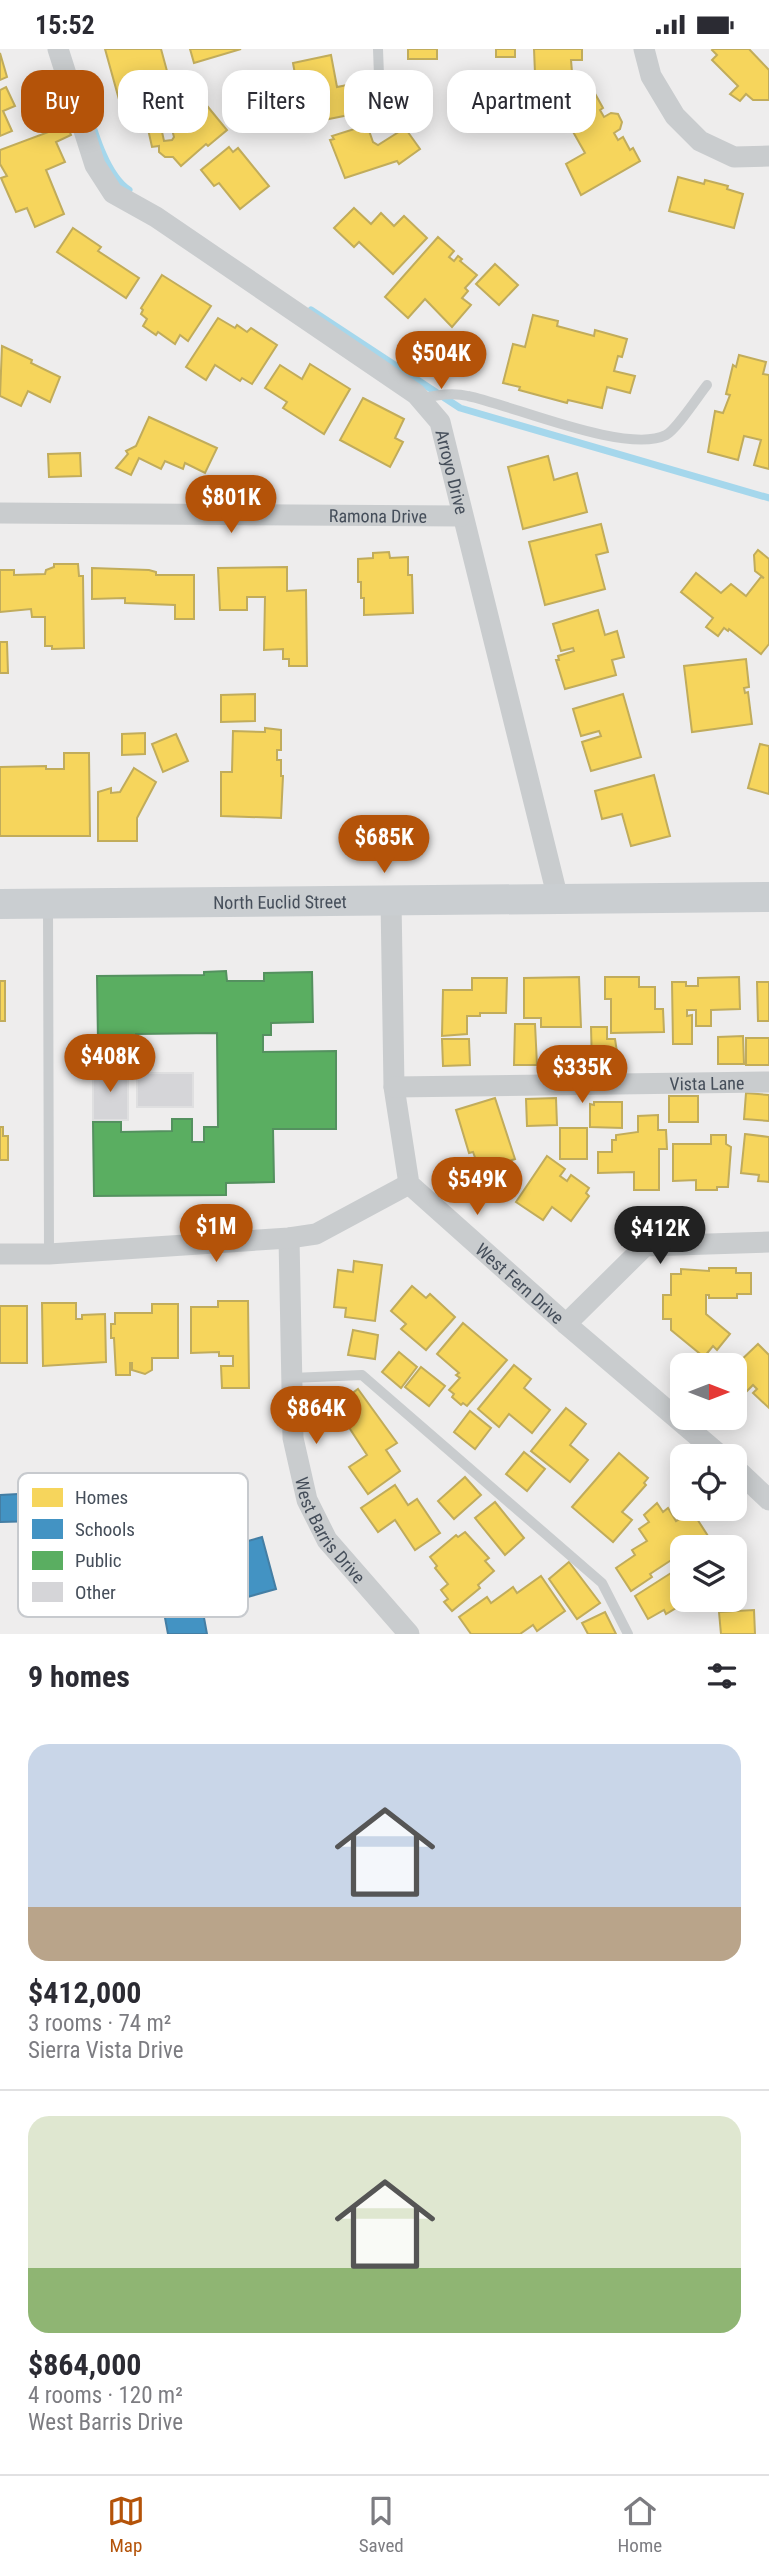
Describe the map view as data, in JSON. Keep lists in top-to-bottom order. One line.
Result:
{"streets":{"main road":["North Euclid Street"],"street":["Arroyo Drive","Ramona Drive","Vista Lane","West Fern Drive","West Barris Drive"]},"crossings":[["Arroyo Drive","Ramona Drive"],["Arroyo Drive","North Euclid Street"]],"legend":["Homes","Schools","Public","Other"],"north":"right","page":{"status":"15:52","chip":["Buy","Rent","Filters","New","Apartment"],"price":["$504K","$801K","$685K","$408K","$335K","$549K","$1M","$412K","$864K"],"heading":"9 homes","list":[{"name":"$412,000","note":"3 rooms · 74 m² · Sierra Vista Drive"},{"name":"$864,000","note":"4 rooms · 120 m² · West Barris Drive"}],"tabs":["Map","Saved","Home"]}}
